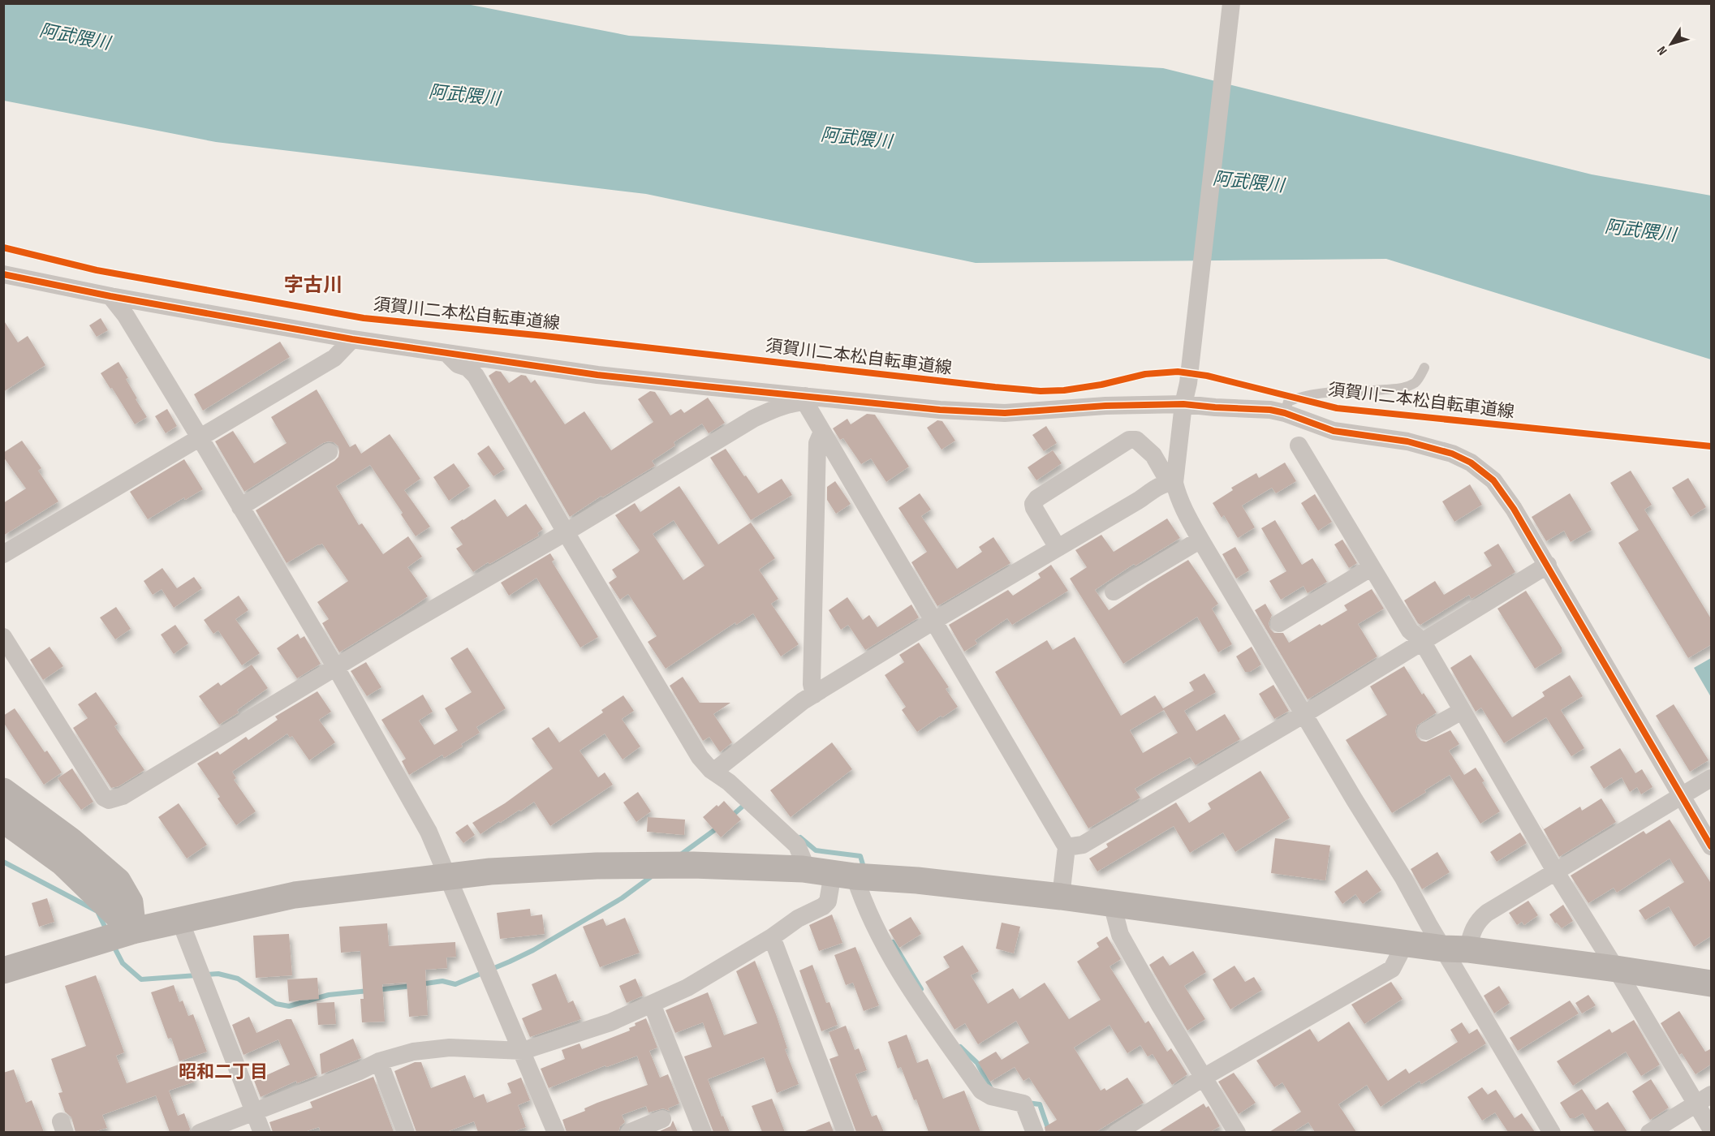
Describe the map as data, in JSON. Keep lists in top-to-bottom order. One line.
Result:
{"streets":{"cycle path":["須賀川二本松自転車道線"]},"districts":["字古川","昭和二丁目"],"water":["阿武隈川"],"north":"bottom left"}
